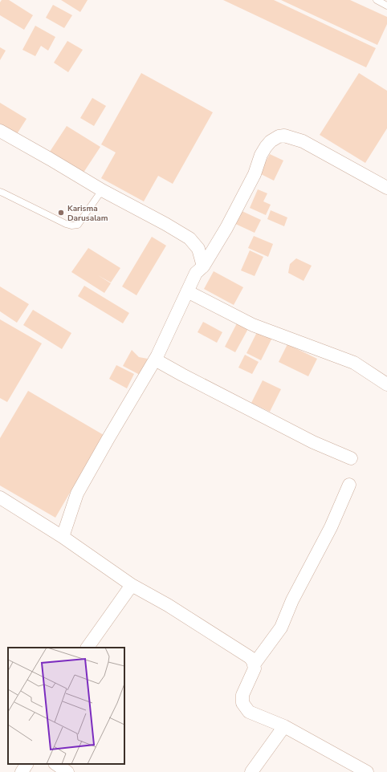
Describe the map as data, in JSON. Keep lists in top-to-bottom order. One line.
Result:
{"places":["Karisma Darusalam"]}
